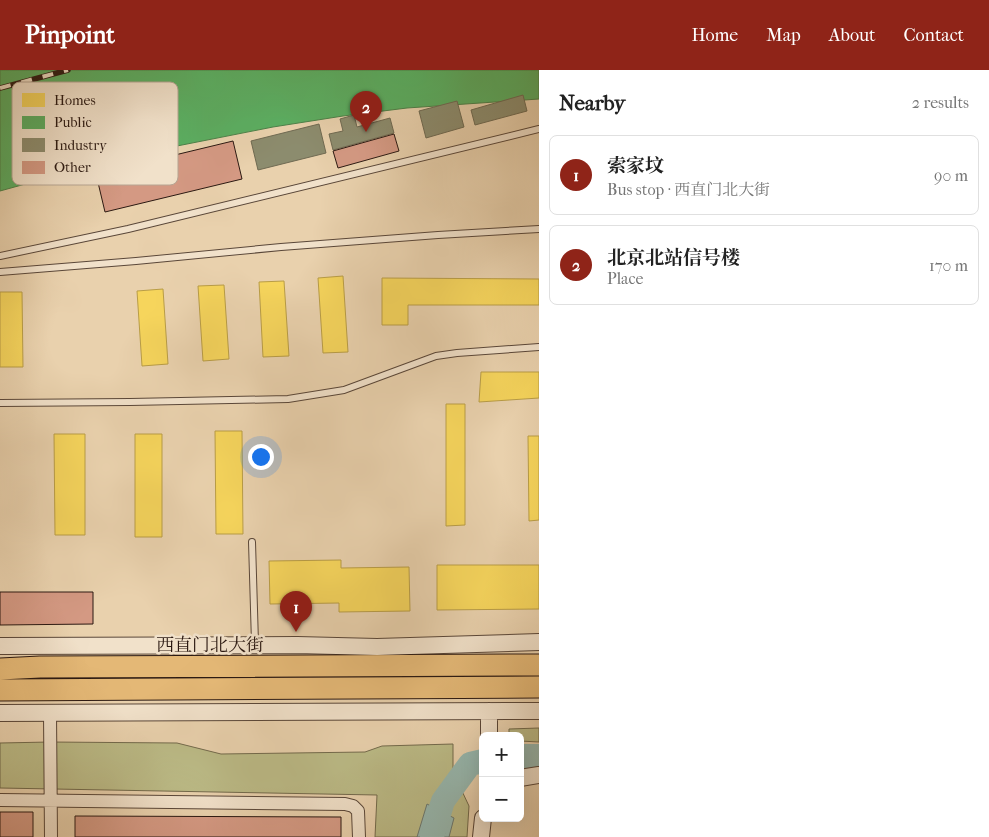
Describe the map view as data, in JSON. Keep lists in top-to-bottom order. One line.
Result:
{"streets":{"highway":["西直门北大街"]},"legend":["Homes","Public","Industry","Other"],"page":{"header":"Pinpoint","nav":["Home","Map","About","Contact"],"heading":["Nearby","2 results"],"pins":["2","1"],"list":[{"mark":"1","name":"索家坟","note":"Bus stop · 西直门北大街","value":"90 m"},{"mark":"2","name":"北京北站信号楼","note":"Place","value":"170 m"}],"map_buttons":["+","−"]}}
